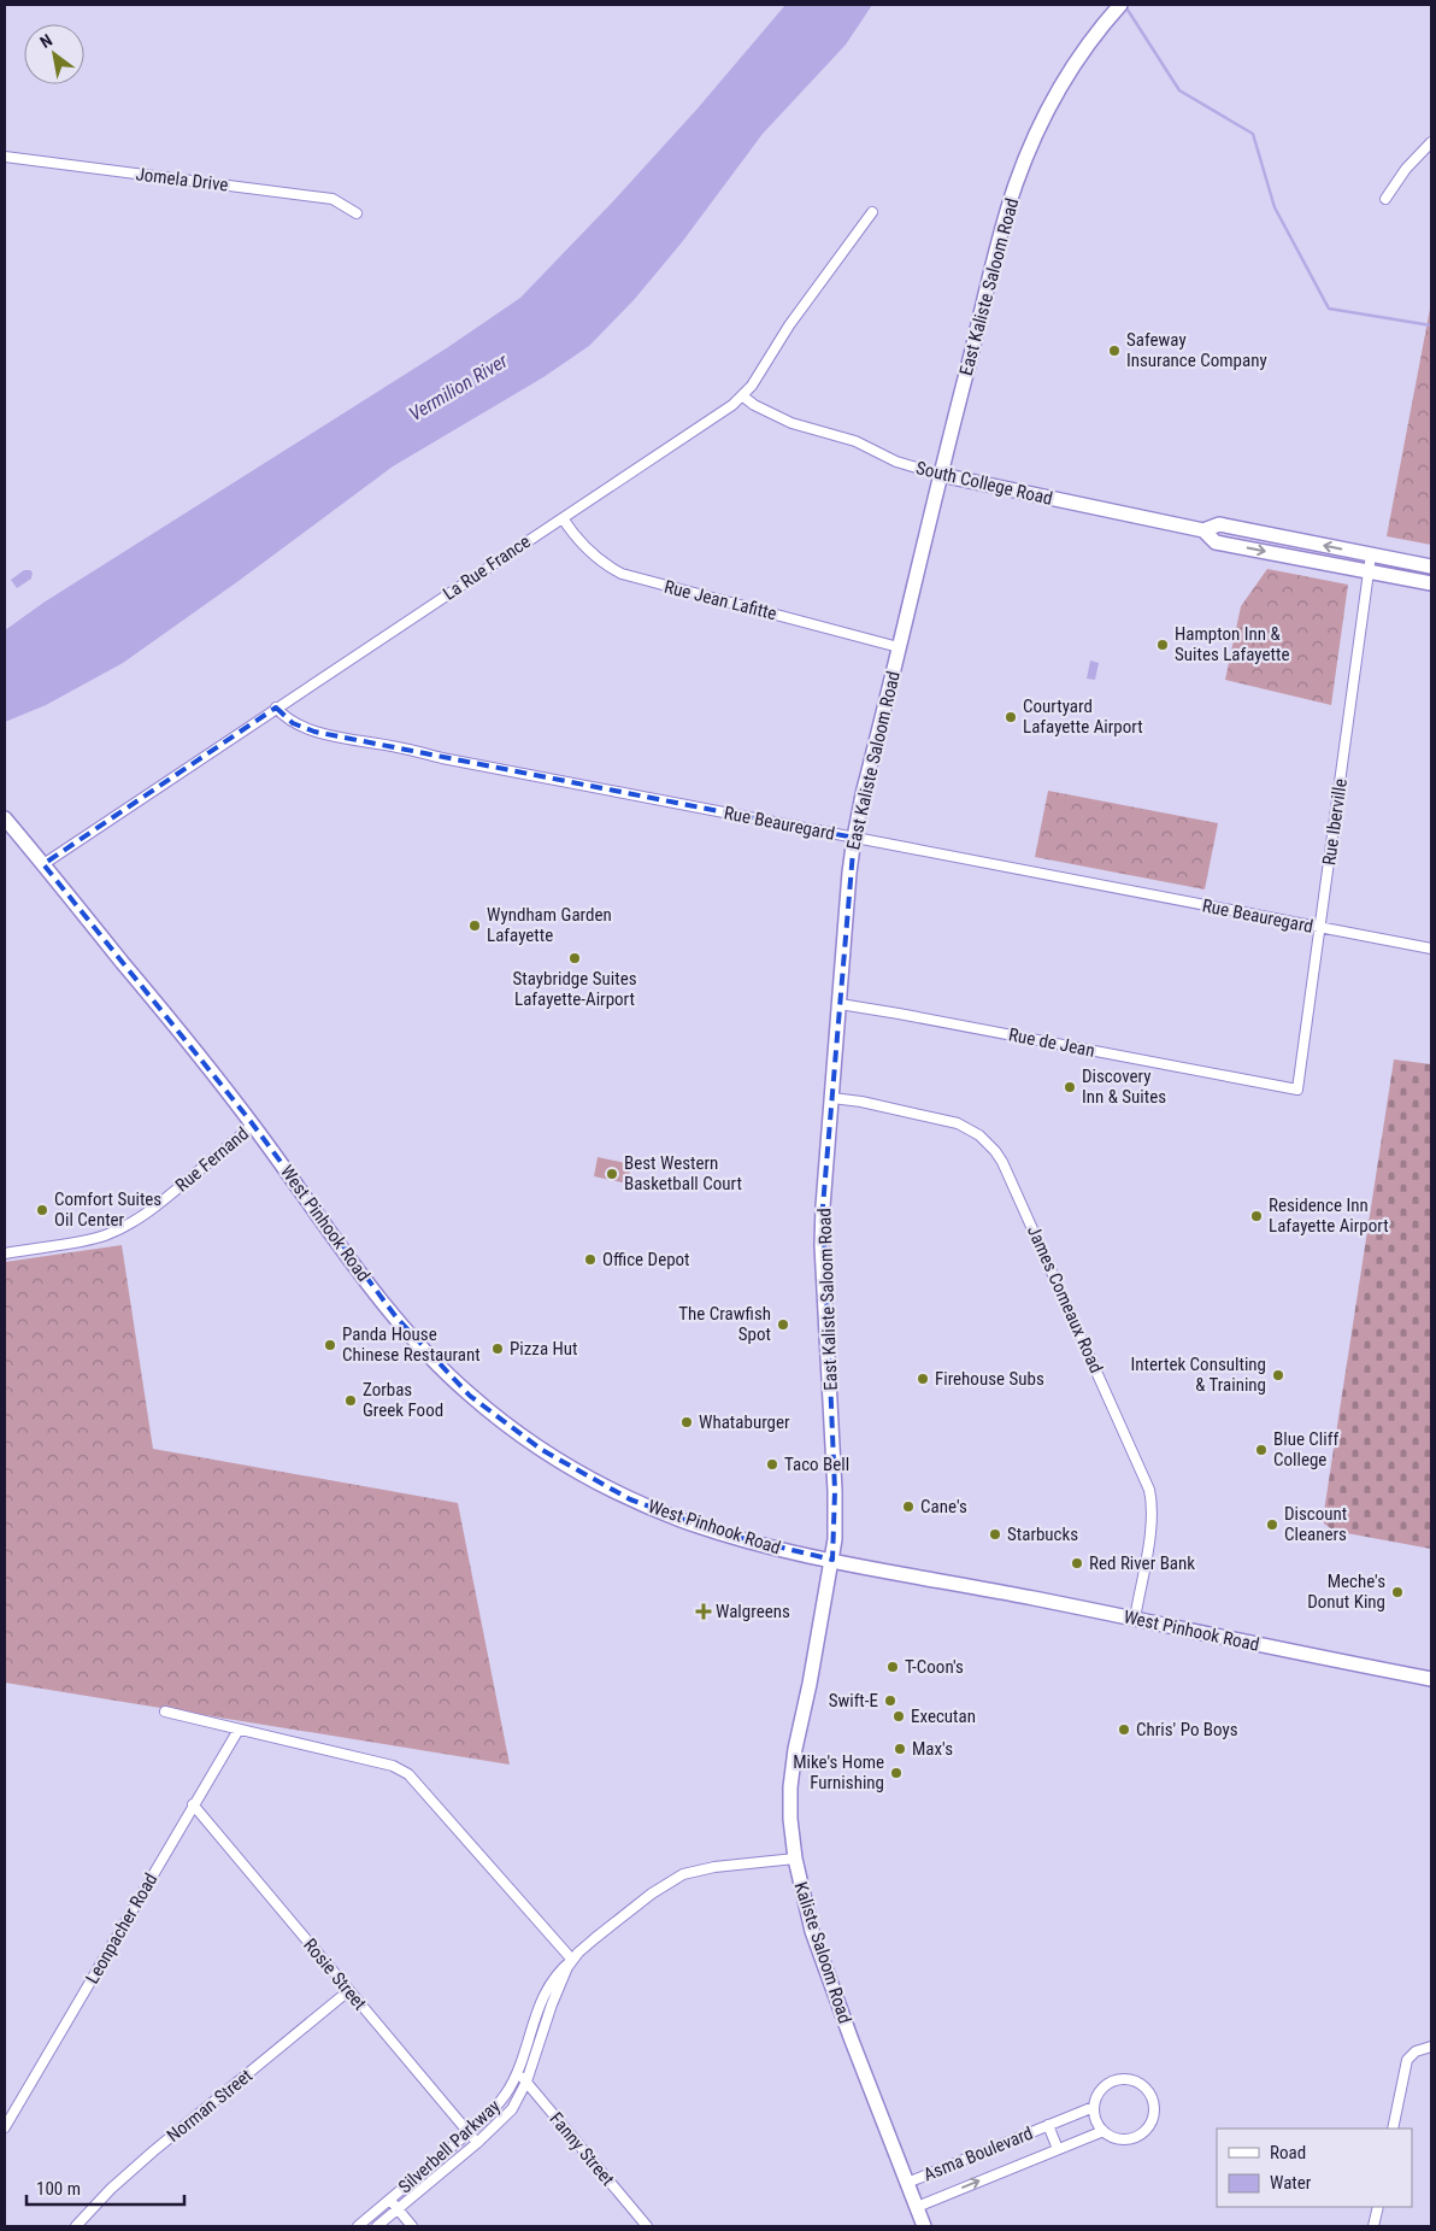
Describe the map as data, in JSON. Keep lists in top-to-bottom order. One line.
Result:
{"streets":{"main road":["East Kaliste Saloom Road","South College Road","West Pinhook Road","Kaliste Saloom Road"],"street":["Jomela Drive","La Rue France","Rue Jean Lafitte","Rue Iberville","Rue Beauregard","Rue de Jean","Rue Fernand","James Comeaux Road","Leonpacher Road","Rosie Street","Norman Street","Silverbell Parkway","Fanny Street","Asma Boulevard"]},"crossings":[["East Kaliste Saloom Road","South College Road"],["East Kaliste Saloom Road","Rue Jean Lafitte"],["East Kaliste Saloom Road","Rue Beauregard"],["East Kaliste Saloom Road","Rue de Jean"],["East Kaliste Saloom Road","West Pinhook Road"],["East Kaliste Saloom Road","James Comeaux Road"],["East Kaliste Saloom Road","Kaliste Saloom Road"],["South College Road","La Rue France"],["South College Road","Rue Iberville"],["La Rue France","Rue Jean Lafitte"],["La Rue France","Rue Beauregard"],["La Rue France","West Pinhook Road"],["Rue Iberville","Rue Beauregard"],["Rue Iberville","Rue de Jean"],["Rue Fernand","West Pinhook Road"],["West Pinhook Road","James Comeaux Road"],["West Pinhook Road","Kaliste Saloom Road"],["Leonpacher Road","Rosie Street"],["Kaliste Saloom Road","Silverbell Parkway"],["Kaliste Saloom Road","Asma Boulevard"],["Rosie Street","Norman Street"],["Rosie Street","Silverbell Parkway"],["Silverbell Parkway","Fanny Street"]],"water":["Vermilion River"],"places":{"other":["Safeway Insurance Company","Hampton Inn & Suites Lafayette","Courtyard Lafayette Airport","Wyndham Garden Lafayette","Staybridge Suites Lafayette-Airport","Discovery Inn & Suites","Best Western Basketball Court","Comfort Suites Oil Center","Residence Inn Lafayette Airport","Office Depot","The Crawfish Spot","Panda House Chinese Restaurant","Pizza Hut","Intertek Consulting & Training","Firehouse Subs","Zorbas Greek Food","Whataburger","Blue Cliff College","Taco Bell","Cane's","Discount Cleaners","Starbucks","Red River Bank","Meche's Donut King","T-Coon's","Swift-E","Executan","Chris' Po Boys","Max's","Mike's Home Furnishing"],"health":["Walgreens"]},"legend":["Road","Water"],"scale_bar":"100 m","north":"top left"}
